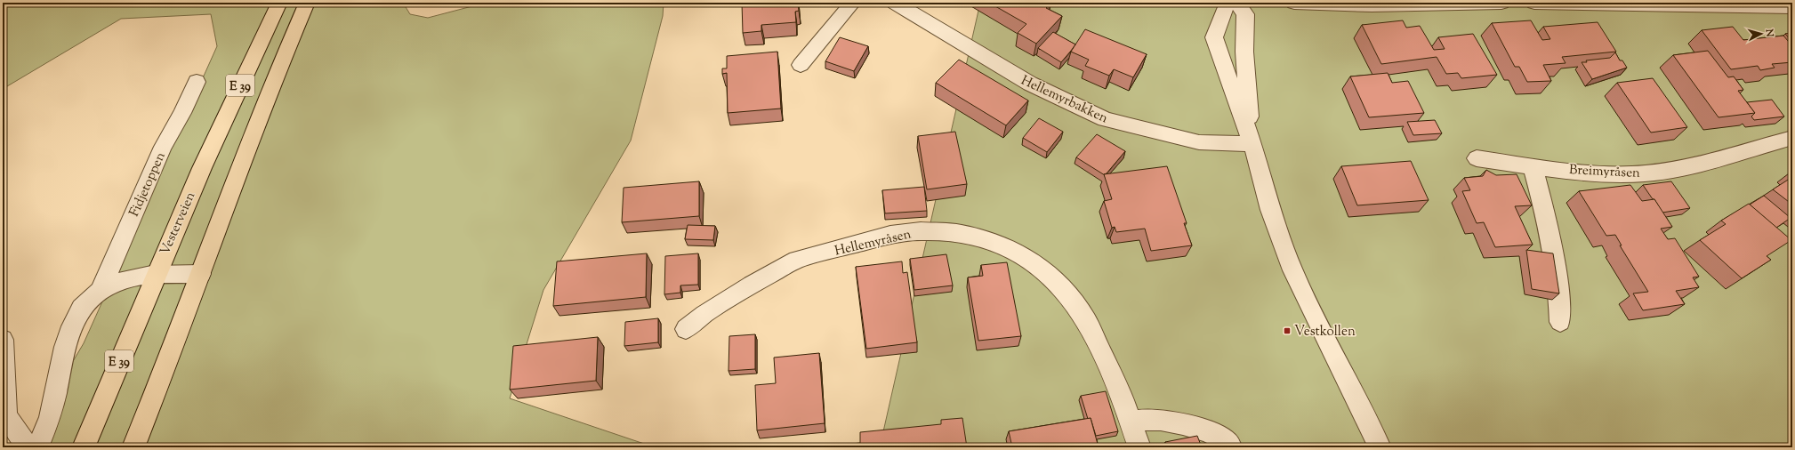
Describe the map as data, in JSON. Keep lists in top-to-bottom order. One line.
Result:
{"streets":{"highway":["E 39","Vesterveien"],"street":["Hellemyrbakken","Breimyråsen","Fidjetoppen","Hellemyråsen"]},"crossings":[["E 39","Fidjetoppen"],["Fidjetoppen","Vesterveien"]],"places":{"transit":["Vestkollen"]},"north":"right"}
